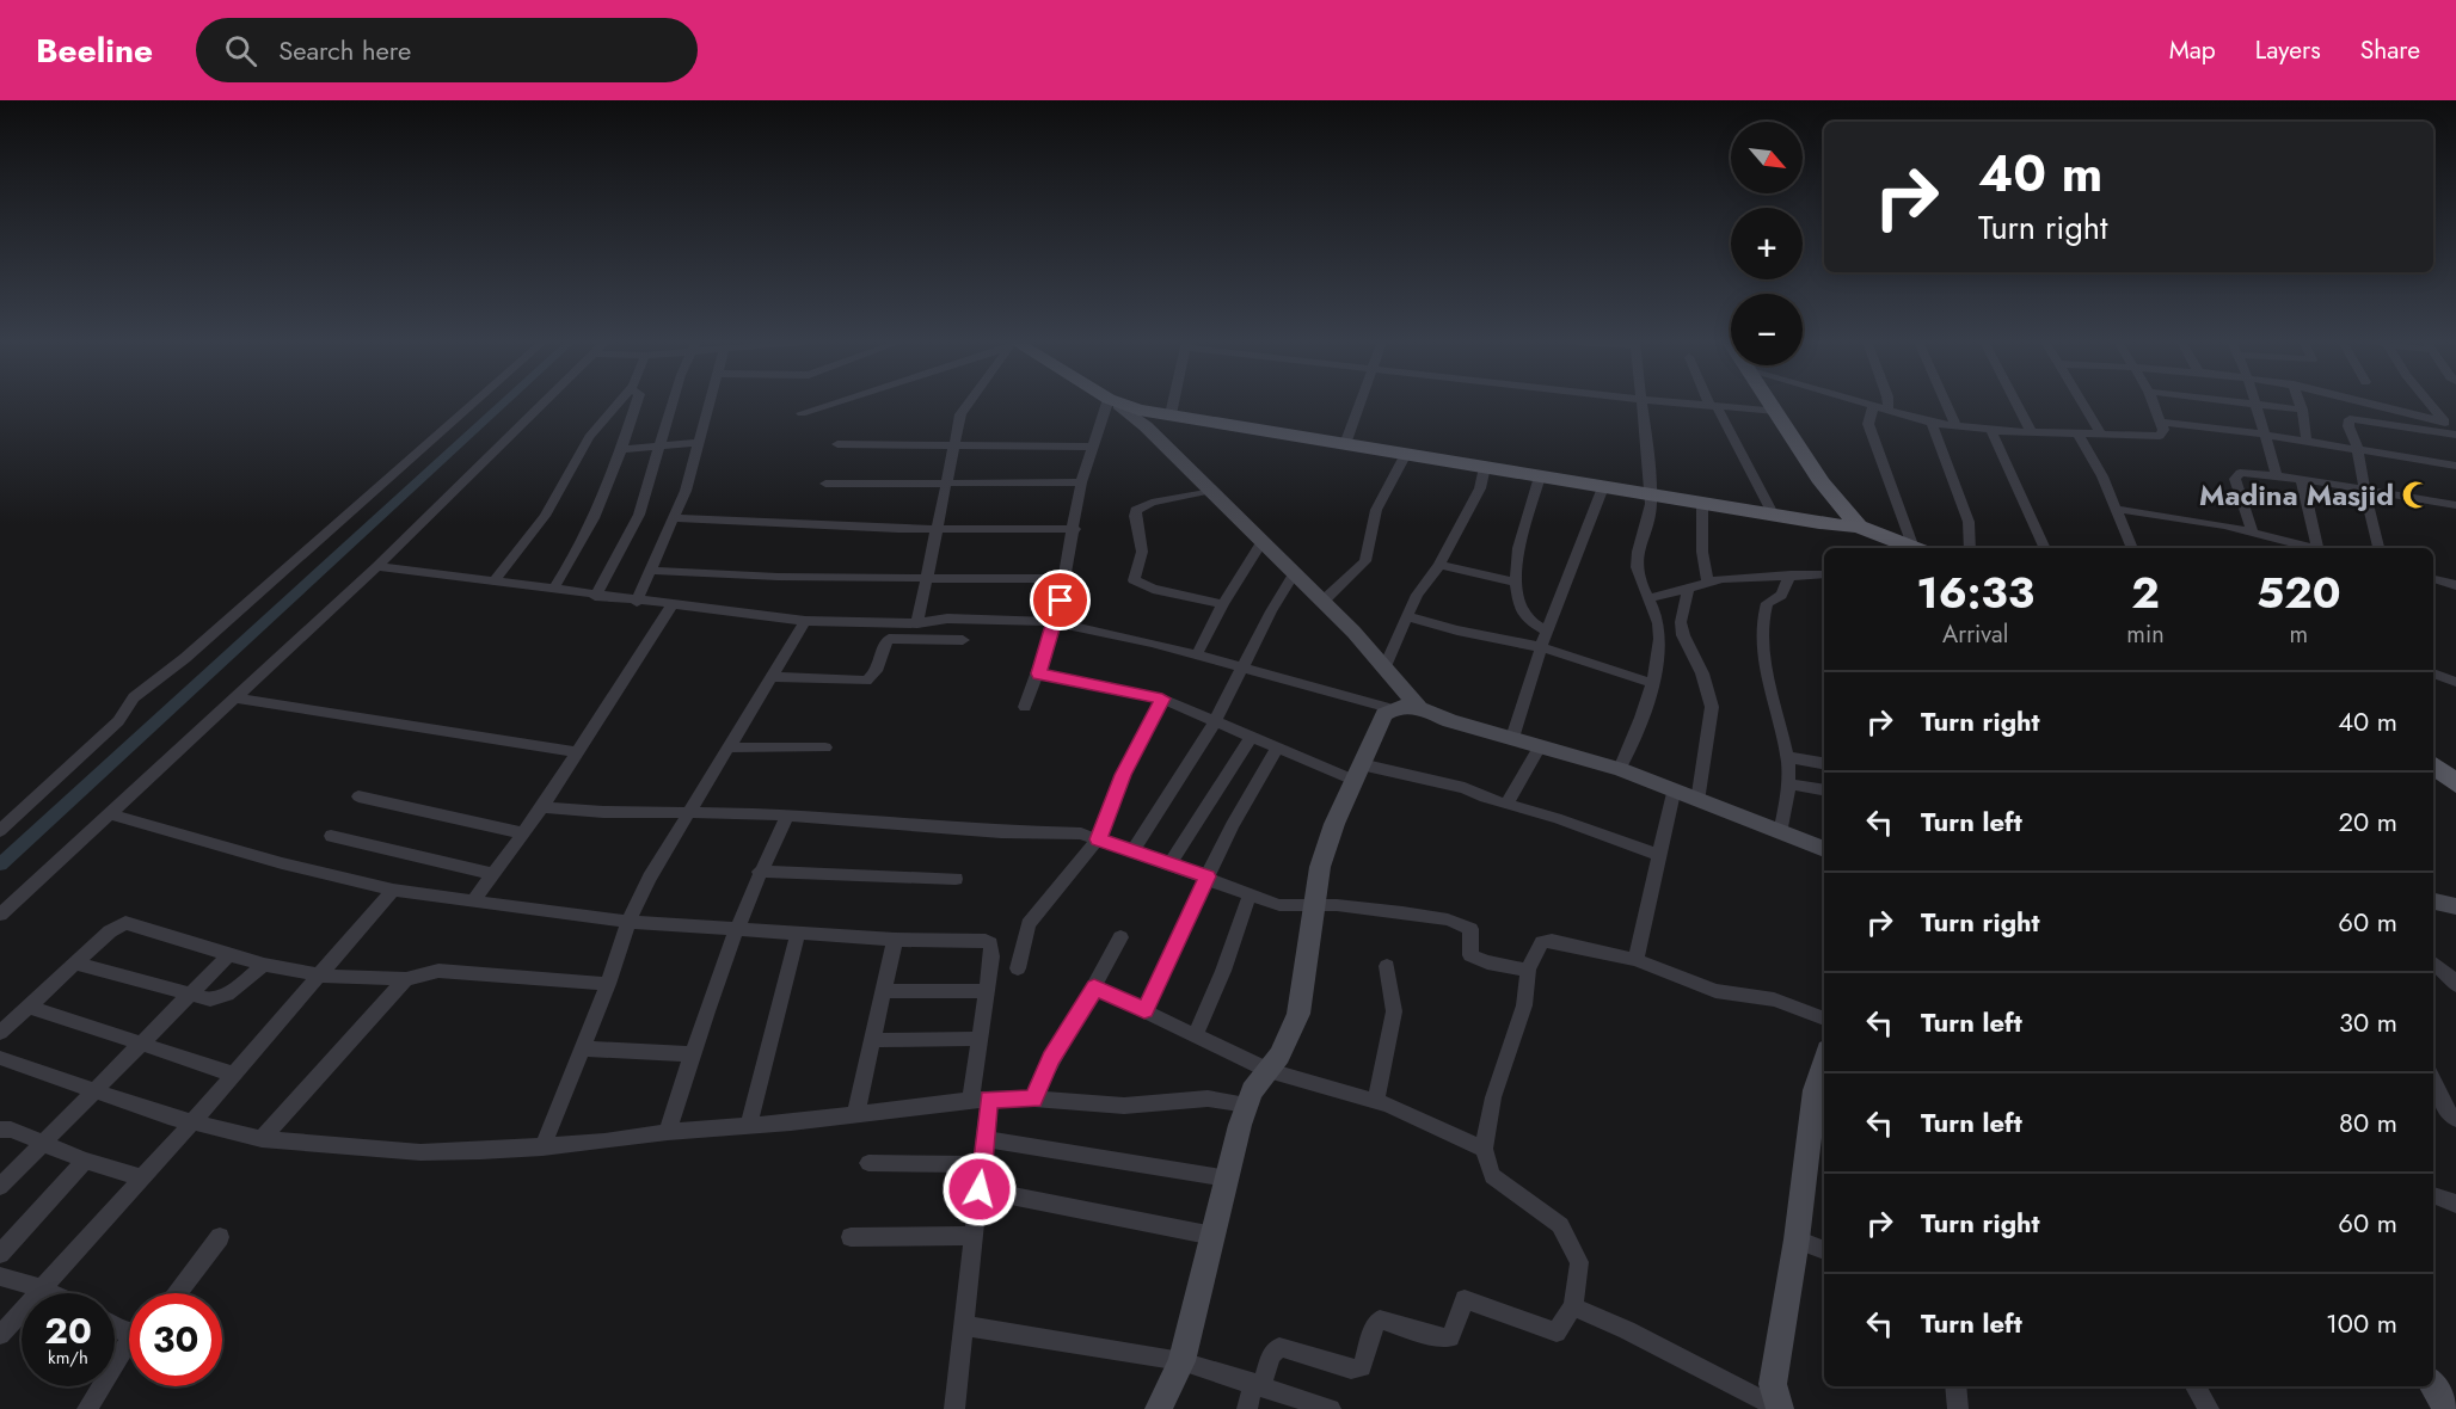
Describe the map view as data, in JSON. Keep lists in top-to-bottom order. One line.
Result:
{"places":{"mosque":["Madina Masjid"]},"north":"bottom right","page":{"header":"Beeline","search":"Search here","nav":["Map","Layers","Share"],"map_buttons":["+","−"],"turn":["40 m","Turn right"],"eta":["16:33","Arrival","2","min","520","m"],"list":[{"name":"Turn right","value":"40 m"},{"name":"Turn left","value":"20 m"},{"name":"Turn right","value":"60 m"},{"name":"Turn left","value":"30 m"},{"name":"Turn left","value":"80 m"},{"name":"Turn right","value":"60 m"},{"name":"Turn left","value":"100 m"}],"speed":"20 km/h","limit":"30"}}
